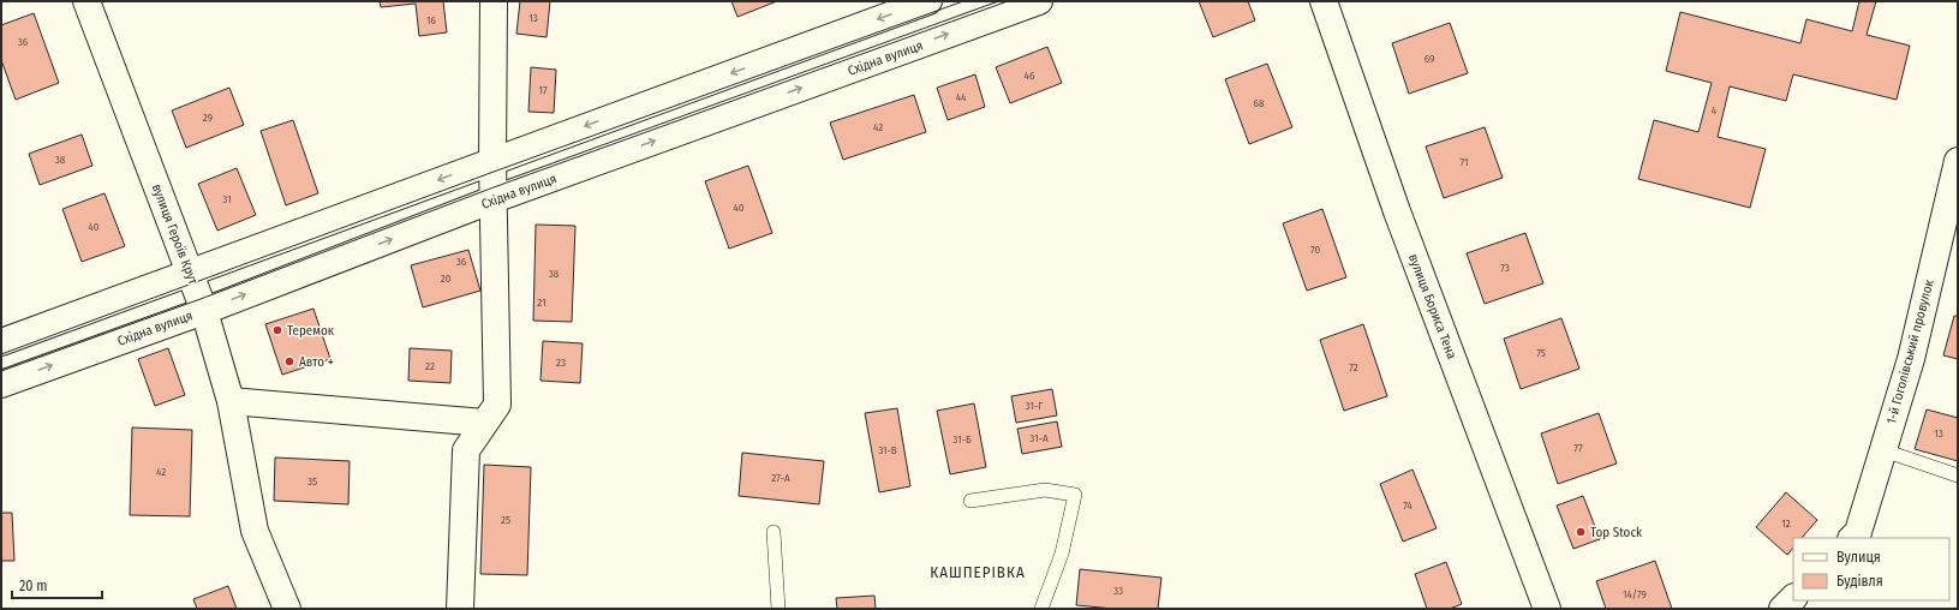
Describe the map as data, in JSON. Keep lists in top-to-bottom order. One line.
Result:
{"streets":{"street":["Східна вулиця","вулиця Героїв Крут","вулиця Бориса Тена","1-й Гоголівський провулок"]},"crossings":[["Східна вулиця","вулиця Героїв Крут"]],"districts":["КАШПЕРІВКА"],"places":["Теремок","Авто +","Top Stock"],"house_numbers":["13","16","36","69","46","17","44","68","4","29","42","38","71","31","40","40","70","36","73","38","20","21","75","23","22","72","31-Г","13","31-А","31-Б","77","31-В","42","27-А","35","74","25","12","33","14/79"],"legend":["Вулиця","Будівля"],"scale_bar":"20 m"}
